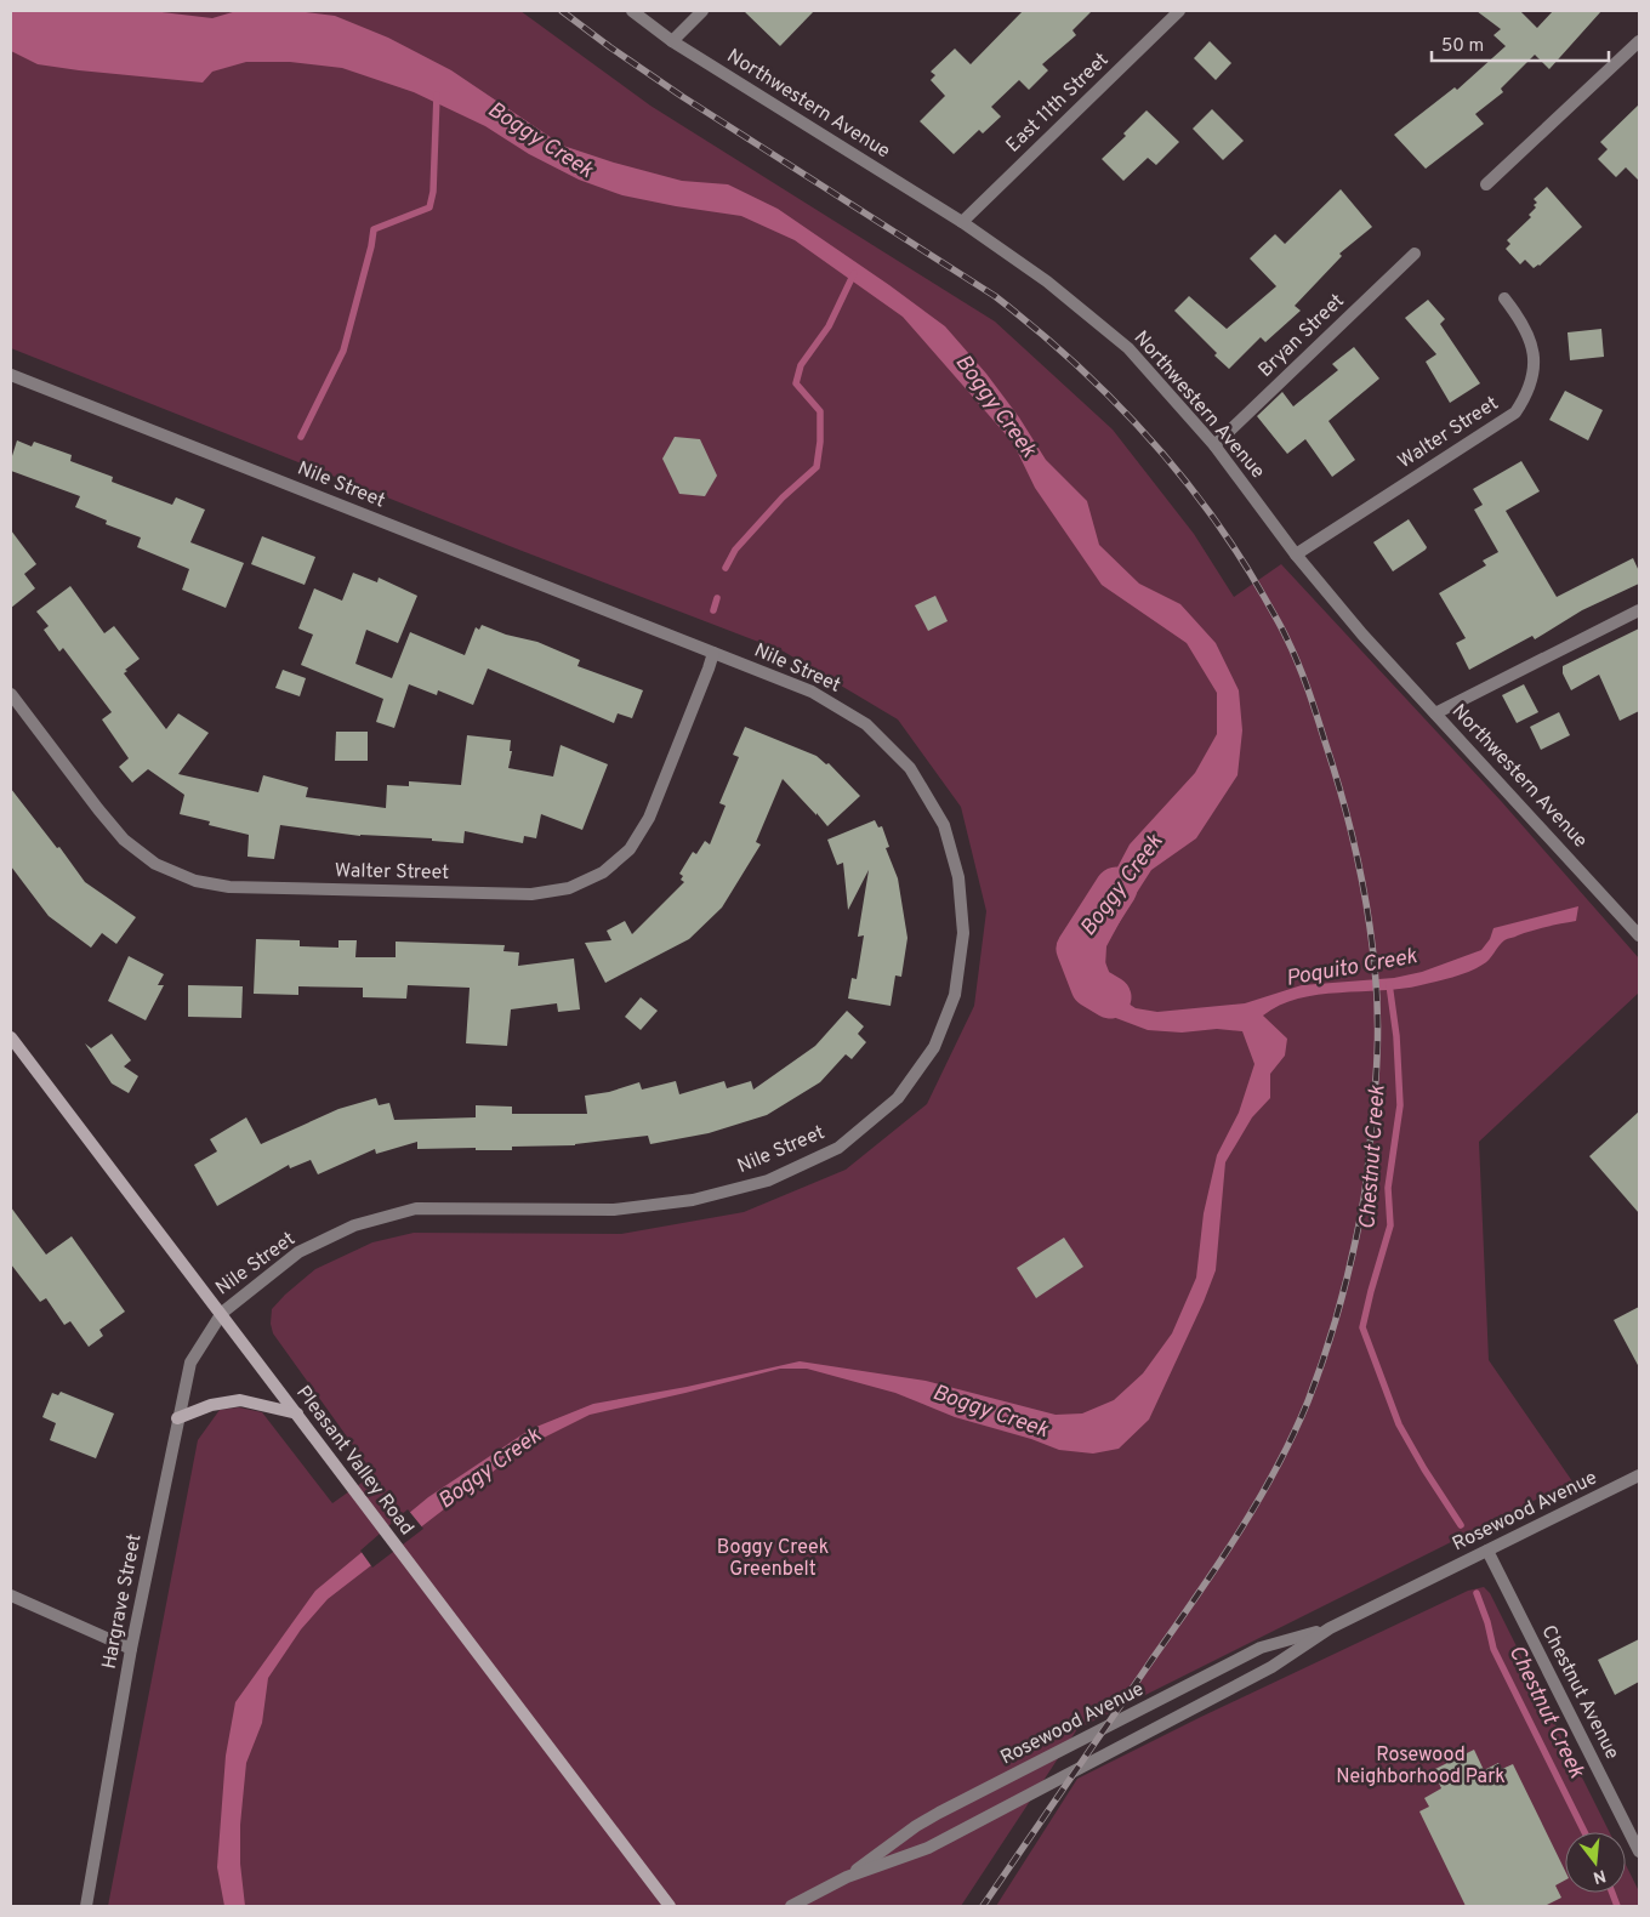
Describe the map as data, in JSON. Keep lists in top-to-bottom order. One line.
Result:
{"streets":{"main road":["Pleasant Valley Road"],"street":["East 11th Street","Northwestern Avenue","Bryan Street","Walter Street","Nile Street","Rosewood Avenue","Hargrave Street","Chestnut Avenue"]},"crossings":[["East 11th Street","Northwestern Avenue"],["Northwestern Avenue","Bryan Street"],["Northwestern Avenue","Walter Street"],["Walter Street","Nile Street"],["Nile Street","Pleasant Valley Road"],["Nile Street","Hargrave Street"],["Pleasant Valley Road","Hargrave Street"],["Rosewood Avenue","Chestnut Avenue"]],"water":["Boggy Creek","Poquito Creek","Chestnut Creek"],"parks":["Boggy Creek Greenbelt","Rosewood Neighborhood Park"],"scale_bar":"50 m","north":"bottom"}
